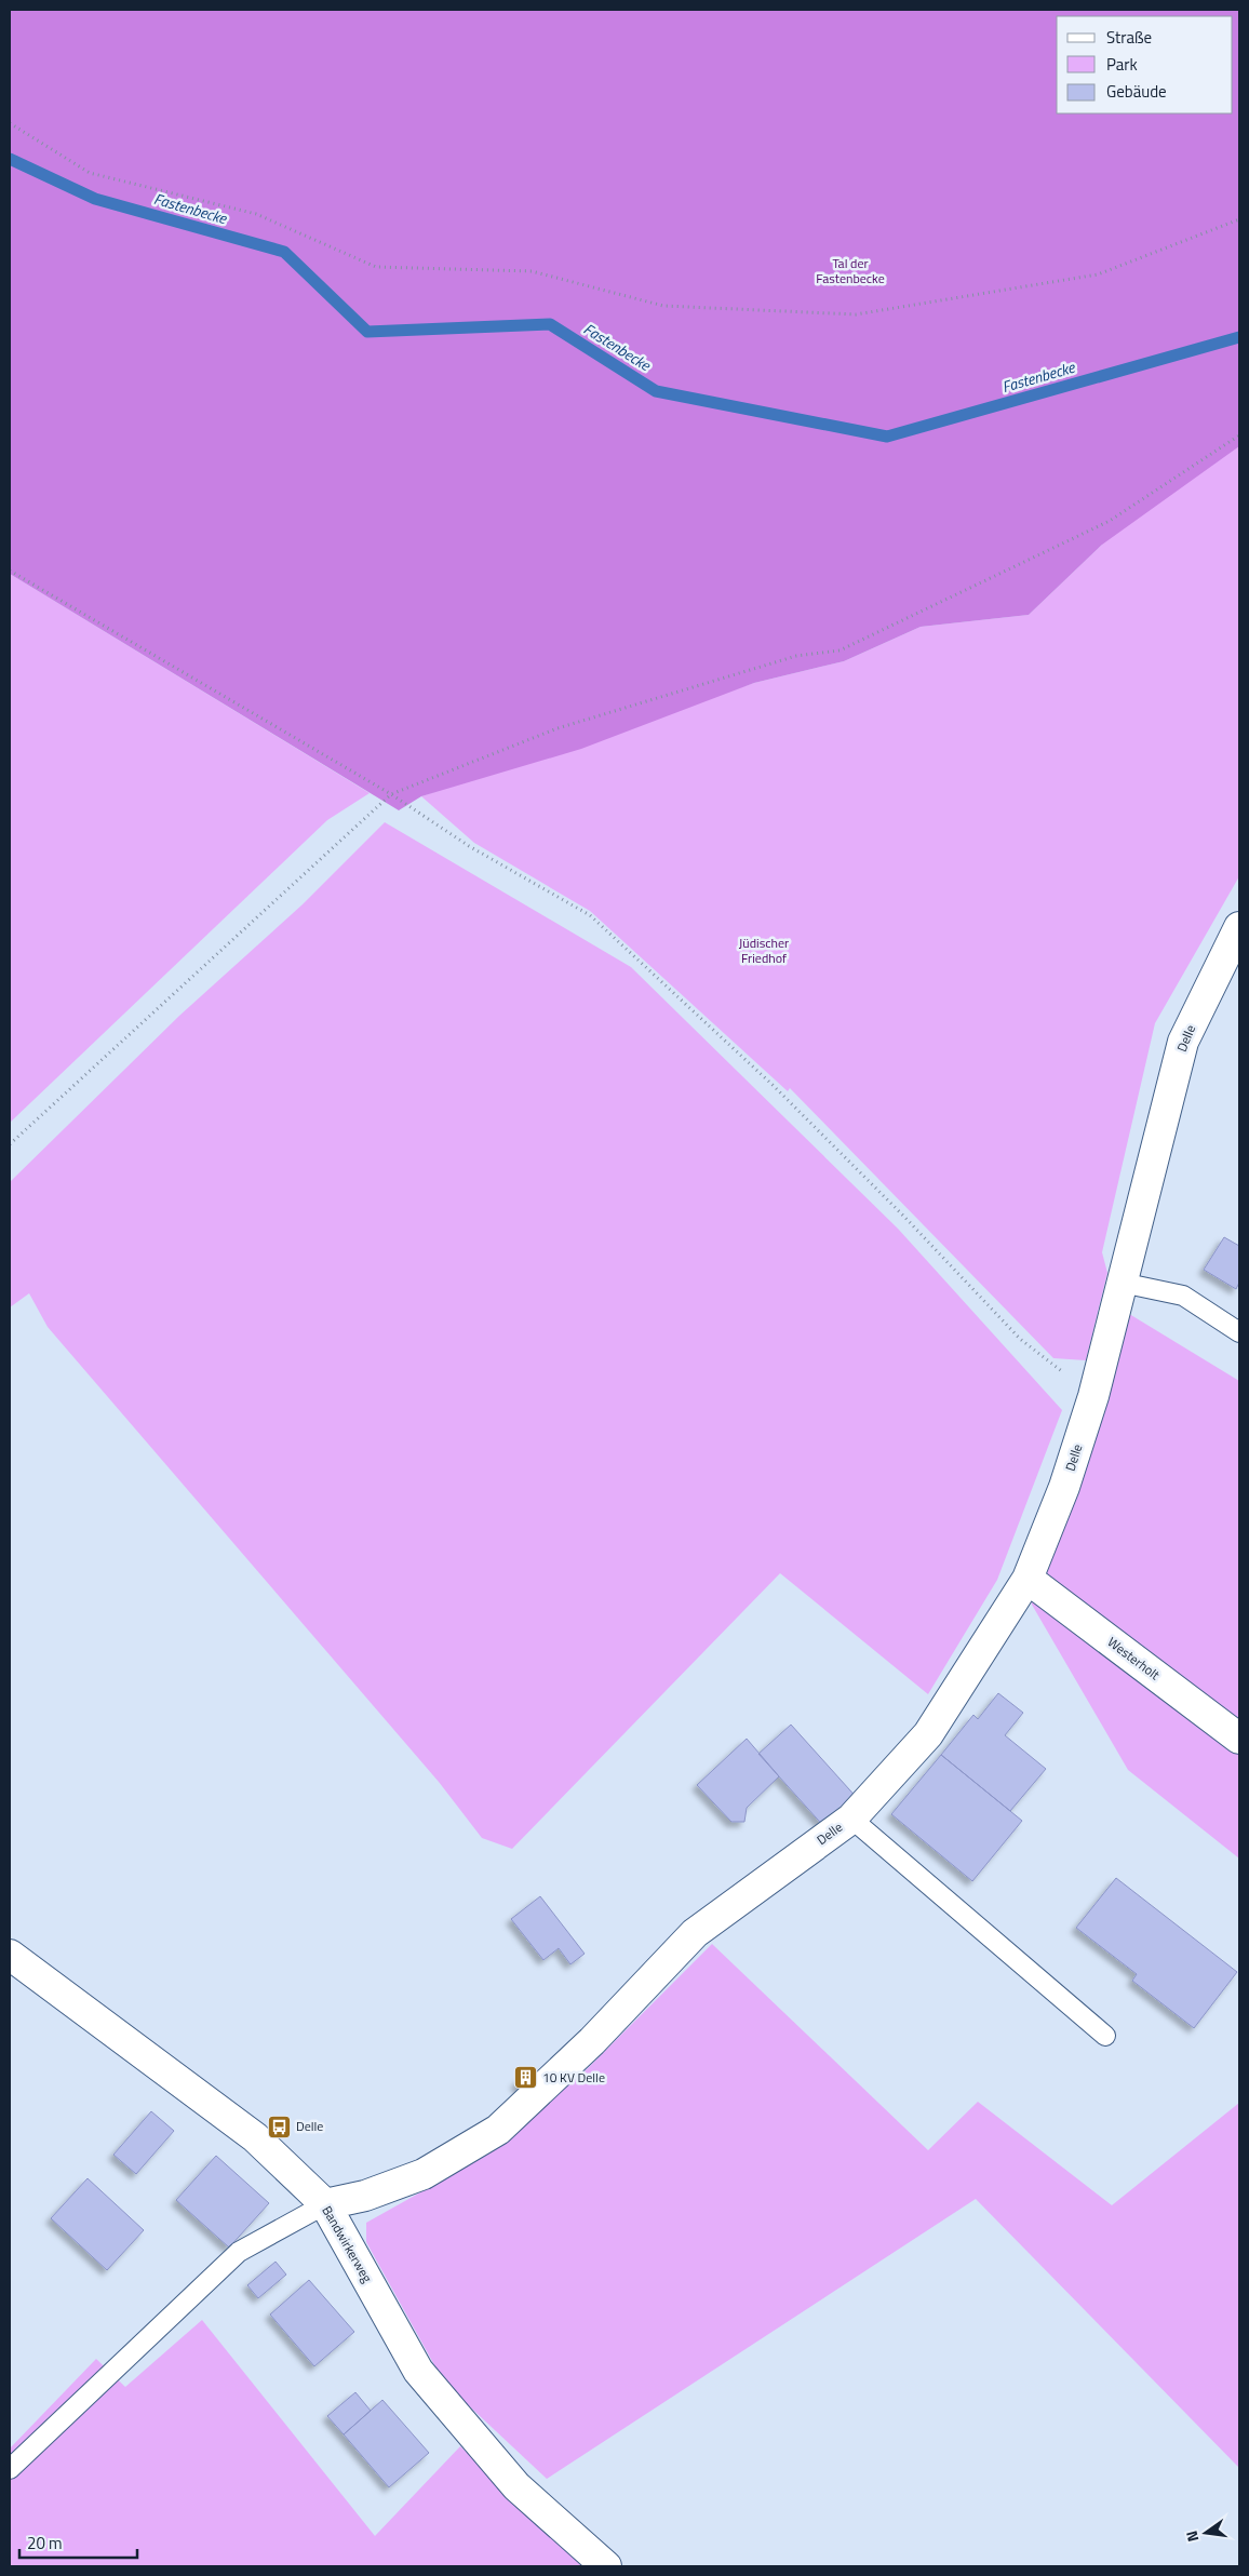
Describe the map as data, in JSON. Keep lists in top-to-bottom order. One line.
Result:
{"streets":{"street":["Delle","Westerholt","Bandwirkerweg"]},"crossings":[["Delle","Westerholt"],["Delle","Bandwirkerweg"]],"water":["Fastenbecke"],"parks":["Tal der Fastenbecke","Jüdischer Friedhof"],"places":{"building":["10 KV Delle"],"bus stop":["Delle"]},"legend":["Straße","Park","Gebäude"],"scale_bar":"20 m","north":"left"}
